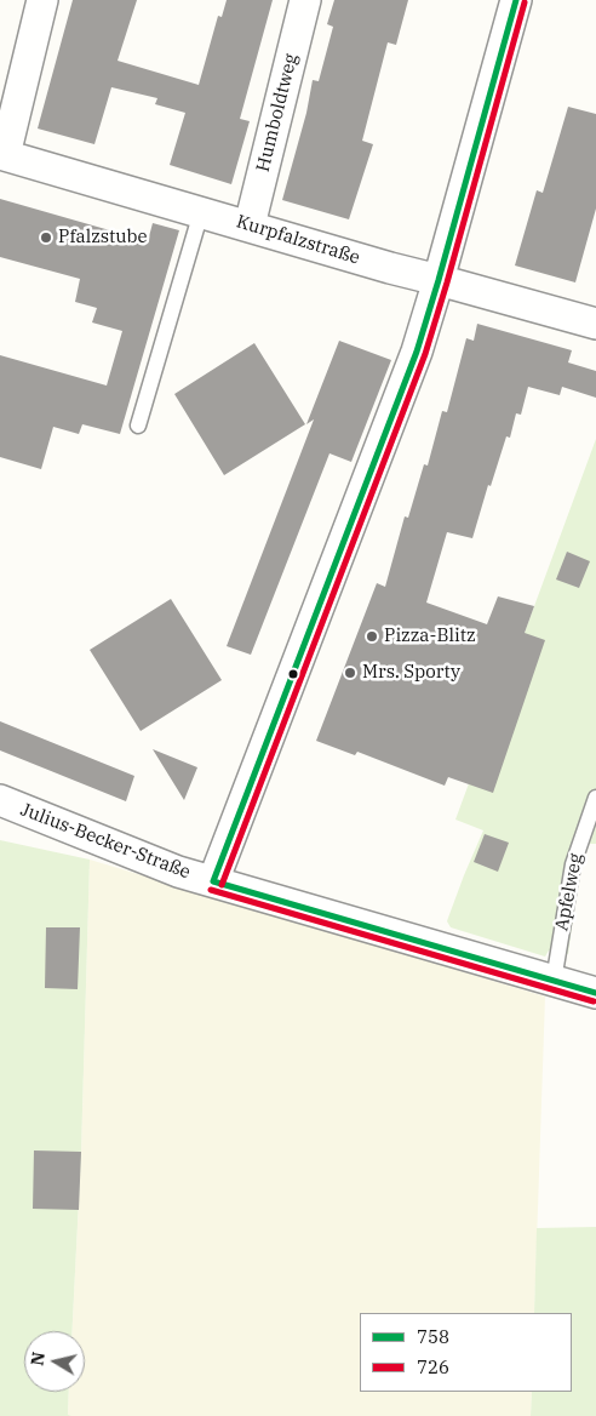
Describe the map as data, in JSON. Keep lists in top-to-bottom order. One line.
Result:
{"streets":{"street":["Humboldtweg","Kurpfalzstraße","Julius-Becker-Straße"],"lane":["Apfelweg"]},"crossings":[["Humboldtweg","Kurpfalzstraße"],["Julius-Becker-Straße","Apfelweg"]],"places":["Pfalzstube","Pizza-Blitz","Mrs. Sporty"],"lines":["transit line 758","transit line 726"],"legend":["758","726"],"north":"left"}
